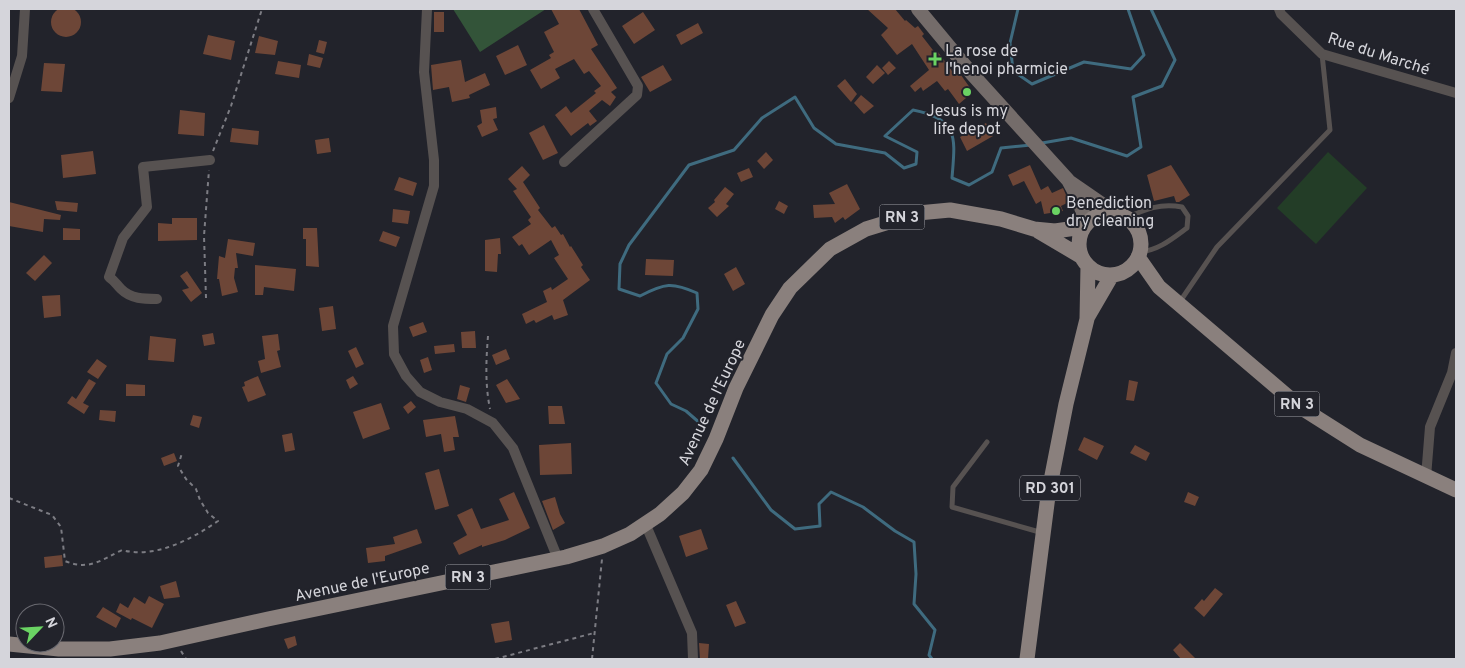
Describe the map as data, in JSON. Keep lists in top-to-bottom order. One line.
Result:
{"streets":{"main road":["RN 3","Avenue de l'Europe","RD 301"],"street":["Rue du Marché"]},"crossings":[["RN 3","Avenue de l'Europe"],["RN 3","RD 301"],["Avenue de l'Europe","RD 301"]],"places":{"health":["La rose de l'henoi pharmicie"],"other":["Jesus is my life depot","Benediction dry cleaning"]},"north":"top right"}
